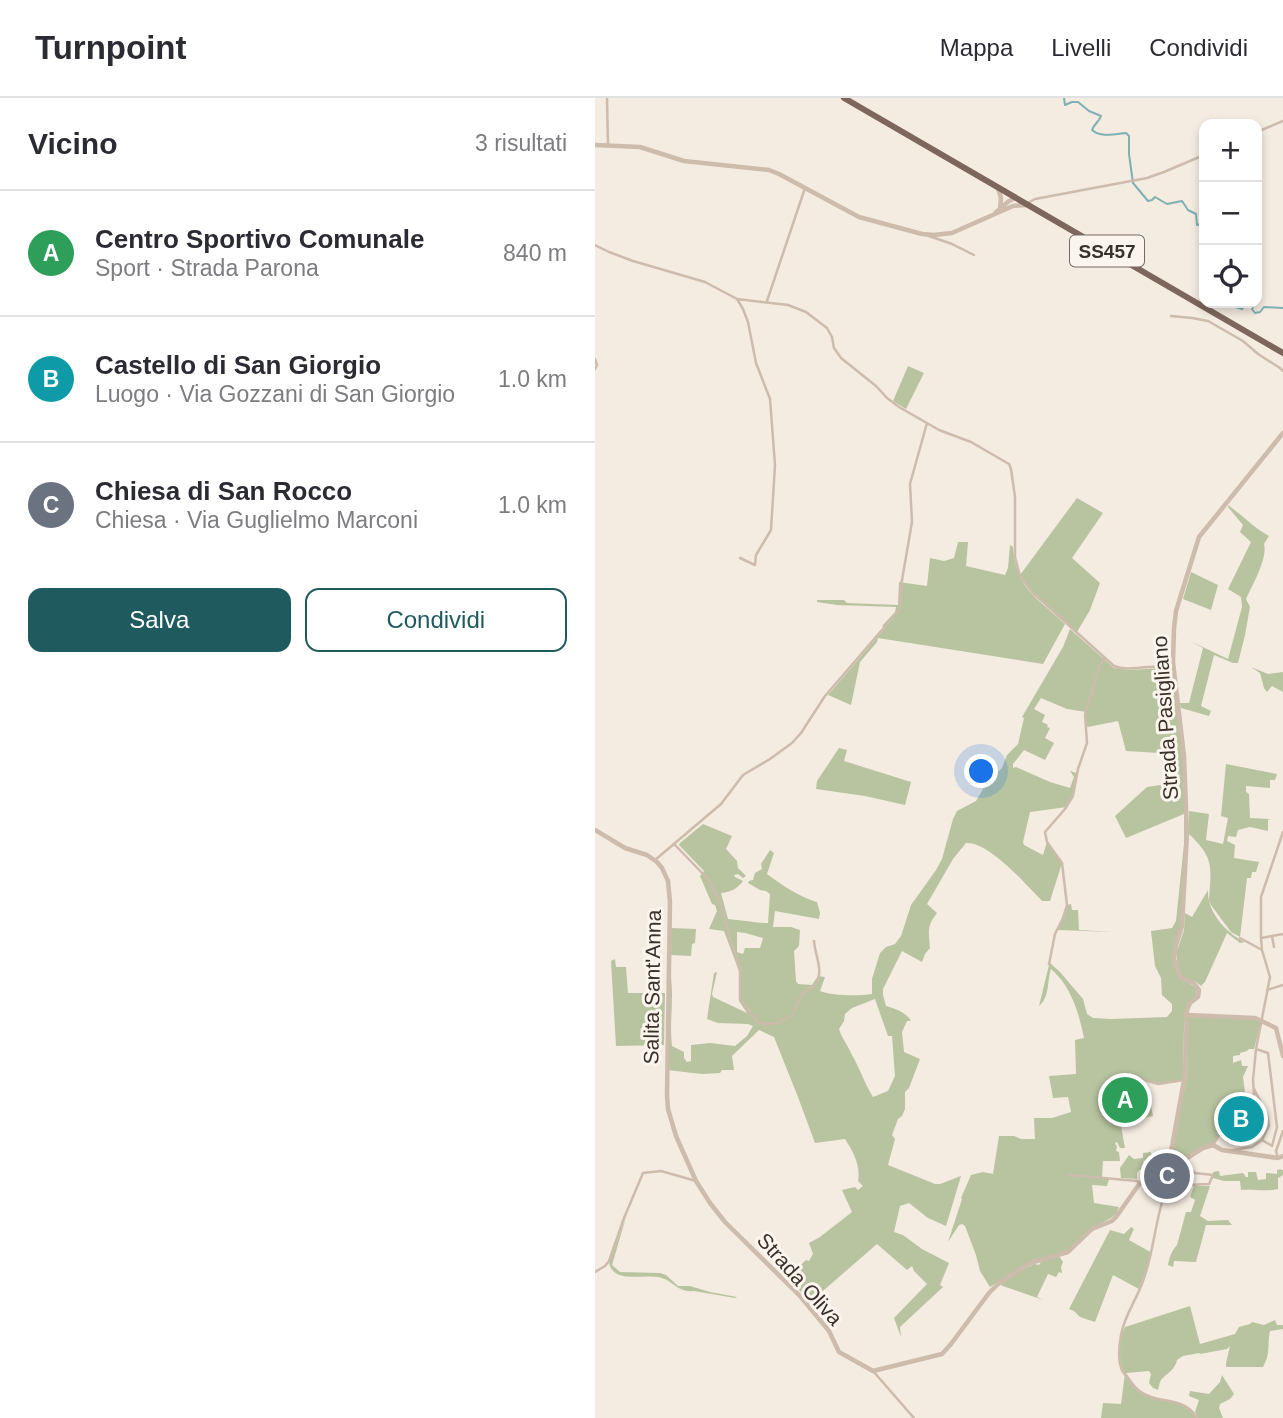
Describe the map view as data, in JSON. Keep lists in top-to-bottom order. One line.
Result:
{"streets":{"main road":["SS457"],"street":["Strada Pasigliano","Salita Sant'Anna","Strada Oliva"]},"crossings":[["Salita Sant'Anna","Strada Oliva"]],"page":{"header":"Turnpoint","nav":["Mappa","Livelli","Condividi"],"heading":["Vicino","3 risultati"],"map_buttons":["+","−"],"list":[{"mark":"A","name":"Centro Sportivo Comunale","note":"Sport · Strada Parona","value":"840 m"},{"mark":"B","name":"Castello di San Giorgio","note":"Luogo · Via Gozzani di San Giorgio","value":"1.0 km"},{"mark":"C","name":"Chiesa di San Rocco","note":"Chiesa · Via Guglielmo Marconi","value":"1.0 km"}],"buttons":["Salva","Condividi"],"pins":["A","B","C"]}}
